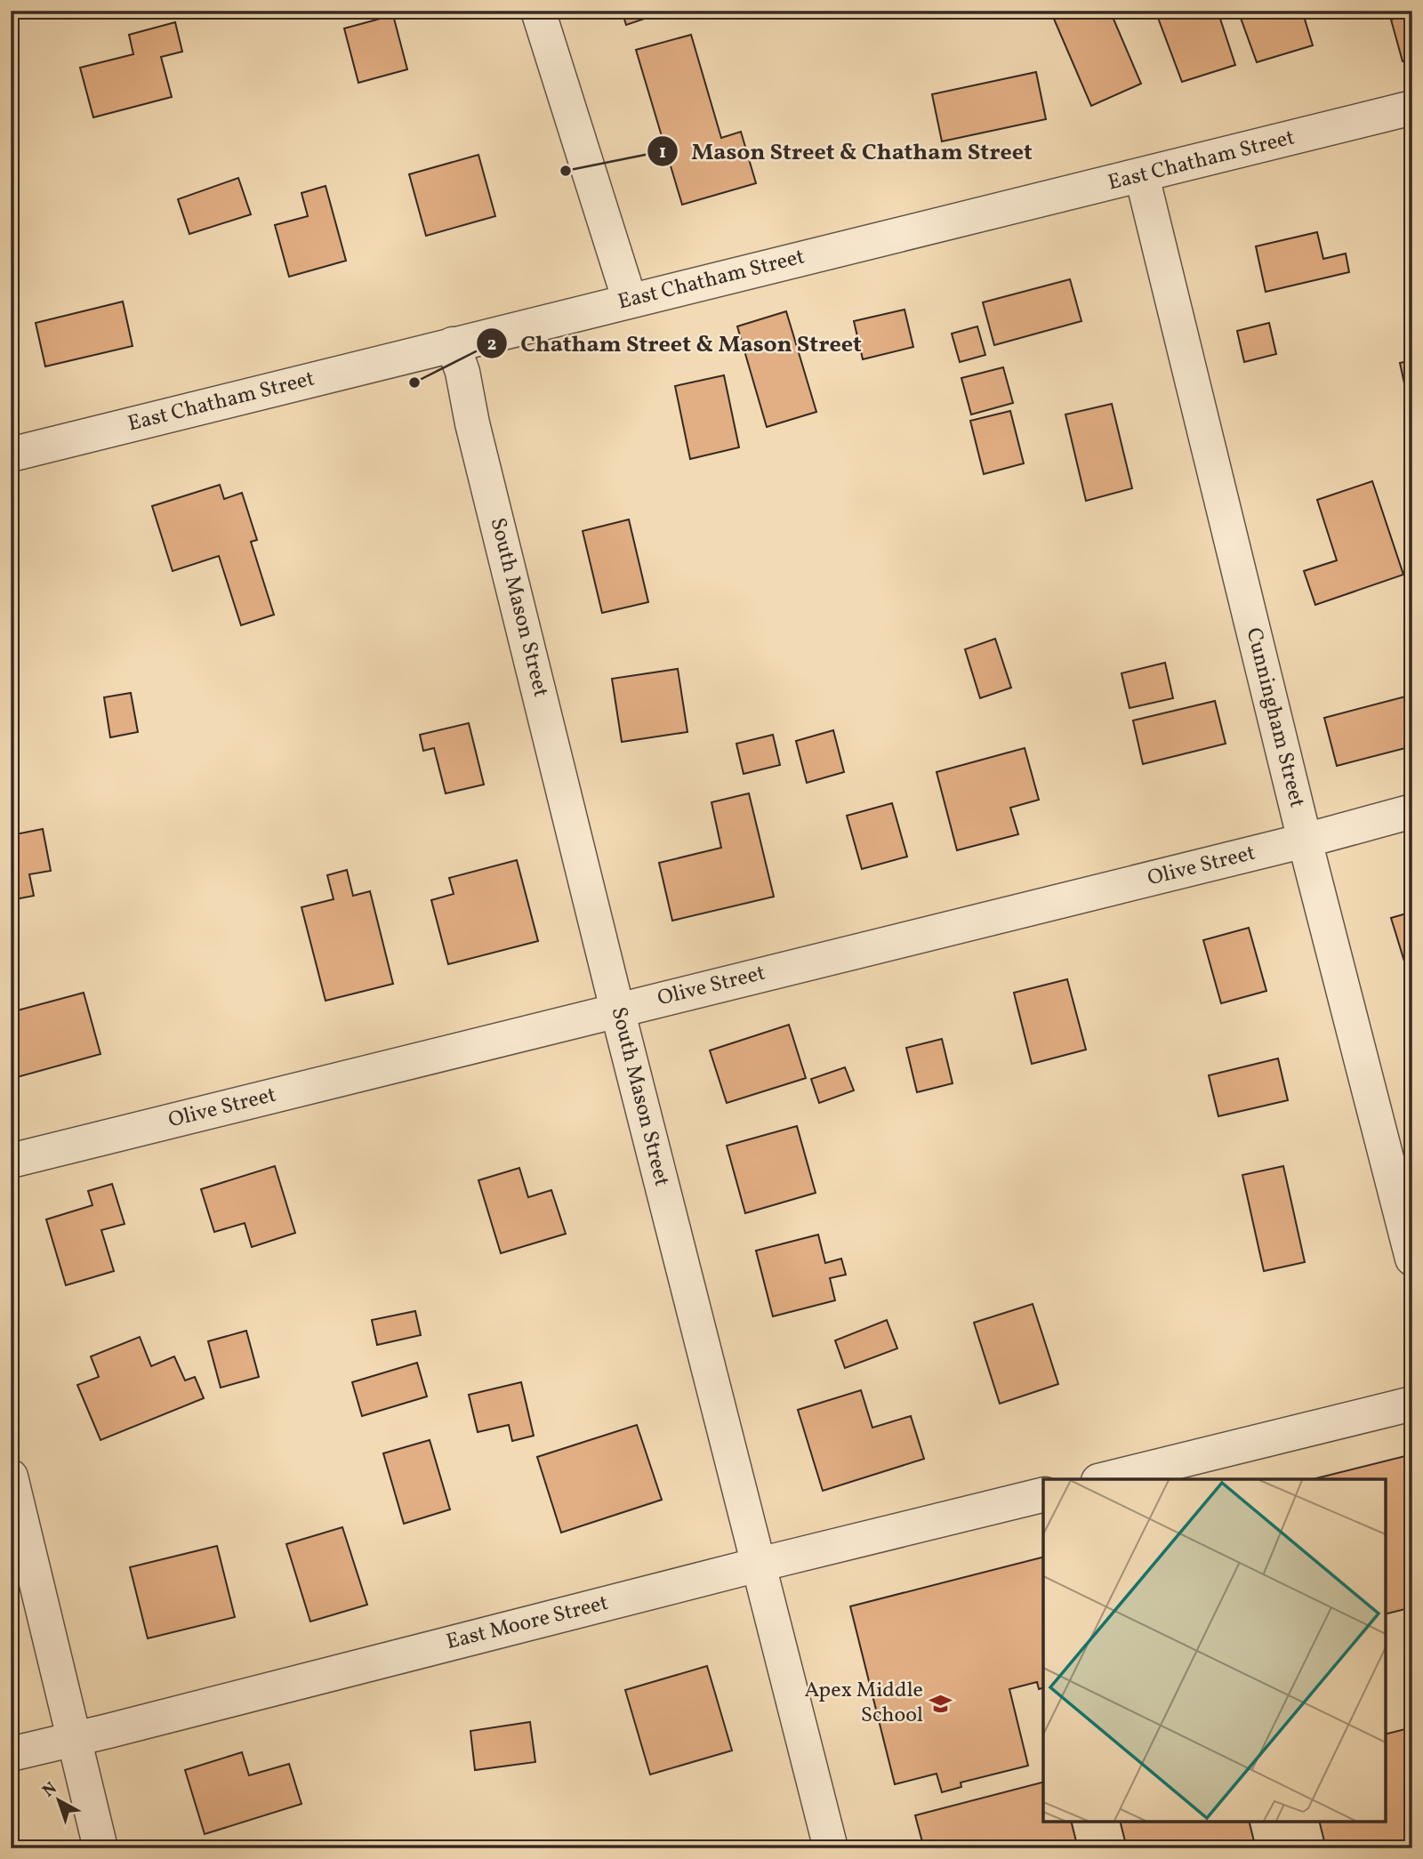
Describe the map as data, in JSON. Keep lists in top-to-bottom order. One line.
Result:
{"streets":{"street":["East Chatham Street","South Mason Street","Cunningham Street","Olive Street","East Moore Street"]},"crossings":[["East Chatham Street","South Mason Street"],["East Chatham Street","Cunningham Street"],["South Mason Street","Olive Street"],["South Mason Street","East Moore Street"],["Cunningham Street","Olive Street"]],"places":{"other":["Mason Street & Chatham Street","Chatham Street & Mason Street"],"school or university":["Apex Middle School"]},"north":"top left"}
